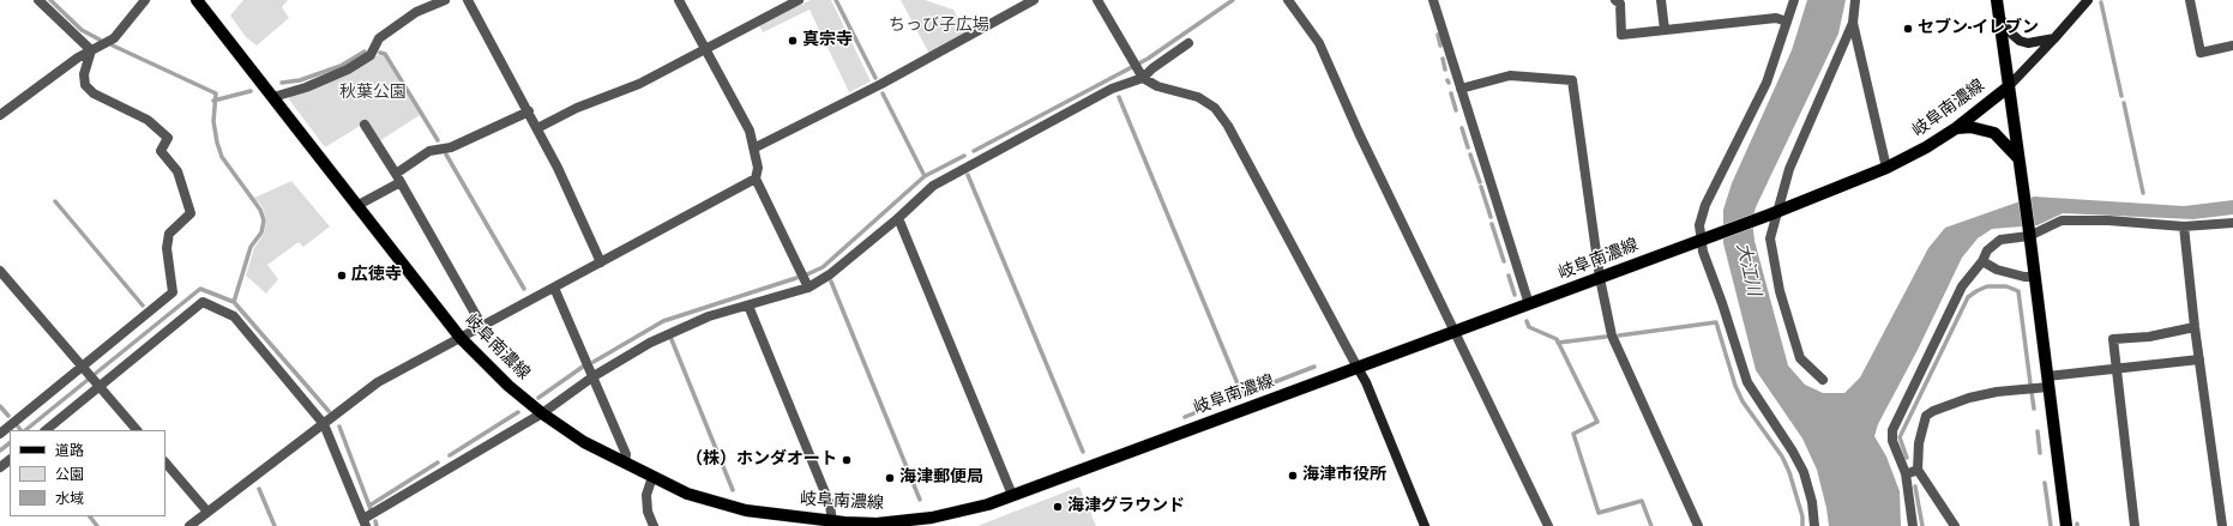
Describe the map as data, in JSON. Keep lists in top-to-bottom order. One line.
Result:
{"streets":{"main road":["岐阜南濃線"]},"water":["大江川"],"parks":["ちっび子広場","秋葉公園"],"places":["セブン-イレブン","真宗寺","広徳寺","（株）ホンダオート","海津市役所","海津郵便局","海津グラウンド"],"legend":["道路","公園","水域"]}
